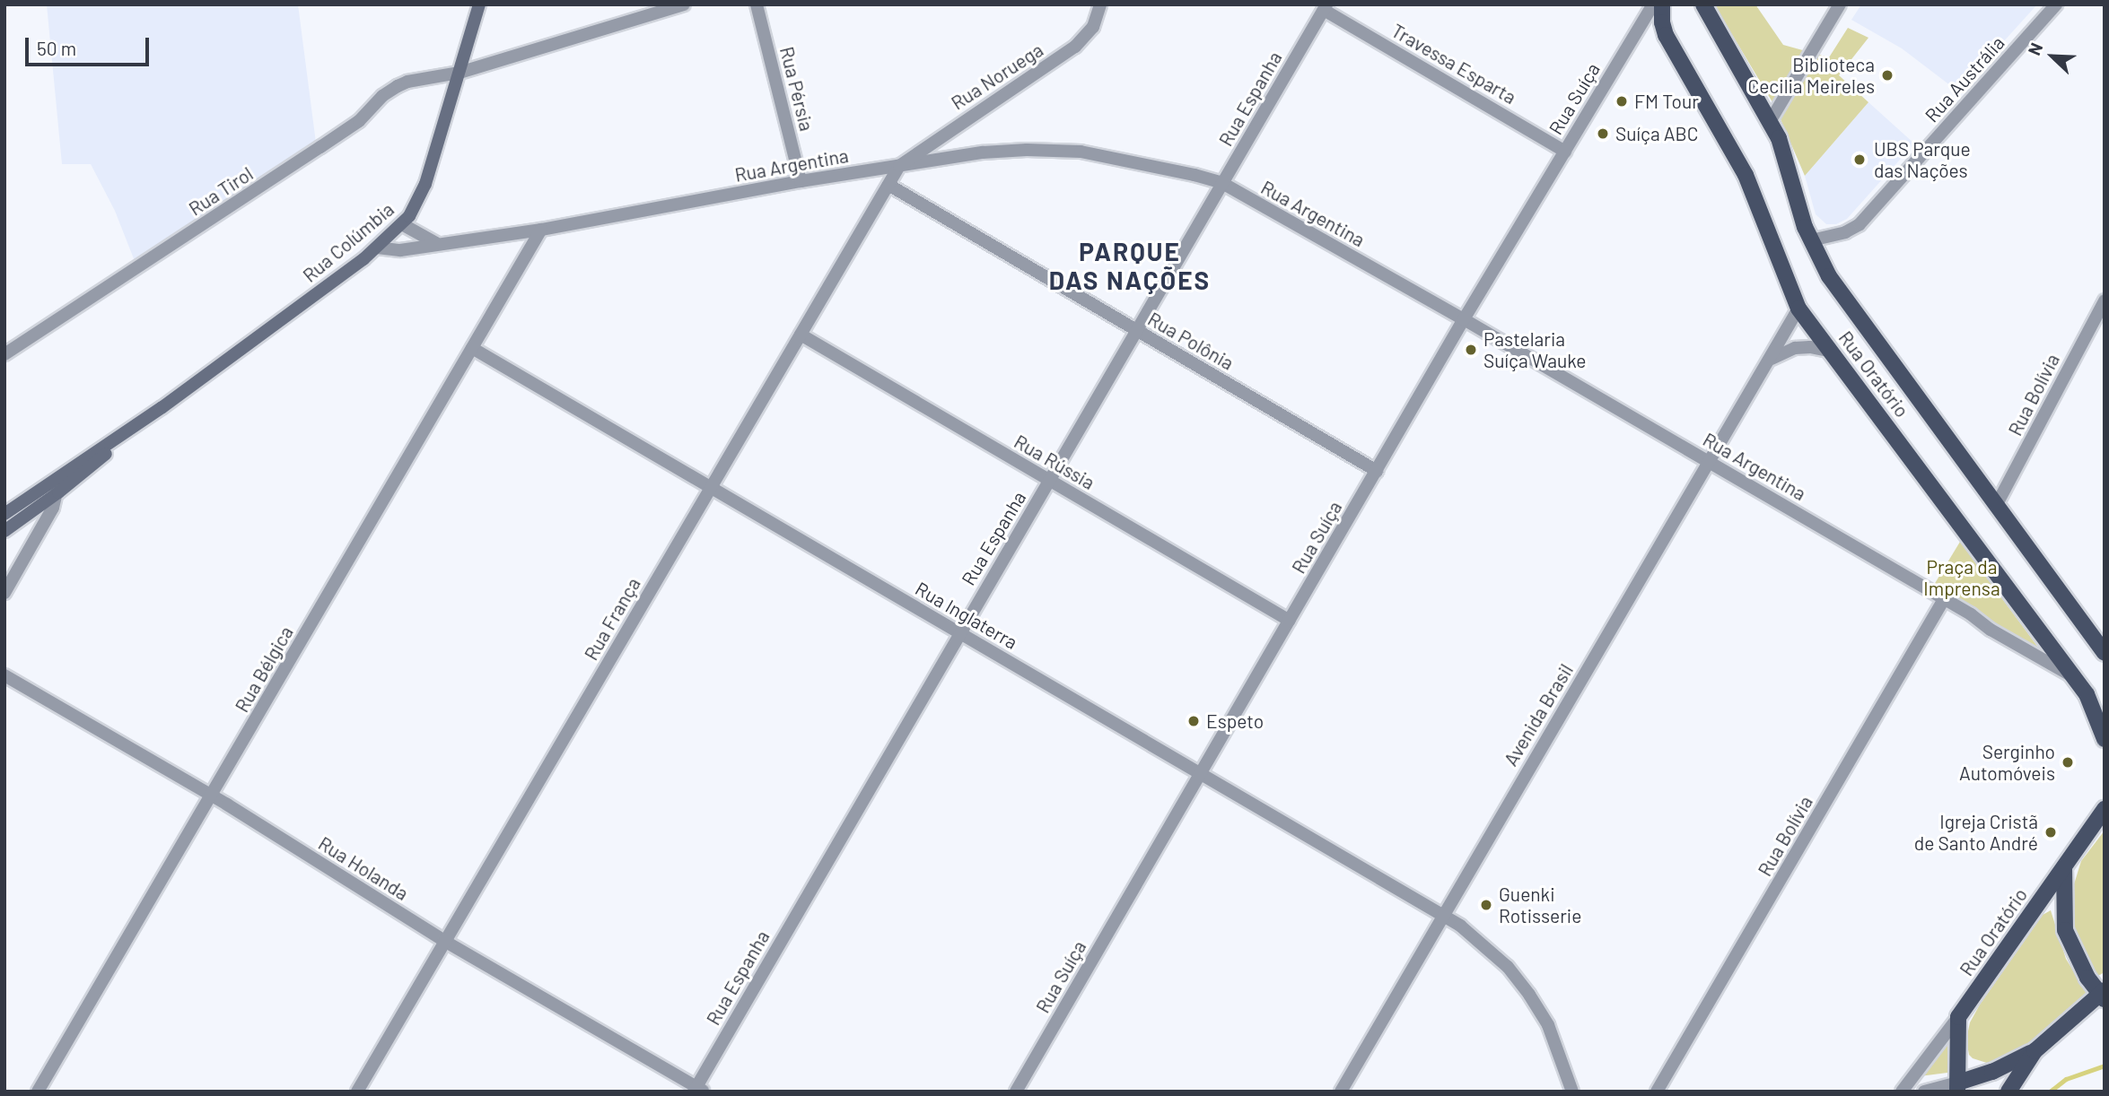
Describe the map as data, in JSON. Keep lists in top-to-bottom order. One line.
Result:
{"streets":{"main road":["Rua Colúmbia","Rua Oratório"],"street":["Travessa Esparta","Rua Noruega","Rua Austrália","Rua Pérsia","Rua Espanha","Rua Suíça","Rua Argentina","Rua Tirol","Rua Polônia","Rua Bolívia","Rua Rússia","Rua Inglaterra","Rua França","Rua Bélgica","Avenida Brasil","Rua Holanda"]},"crossings":[["Travessa Esparta","Rua Espanha"],["Travessa Esparta","Rua Suíça"],["Rua Noruega","Rua Argentina"],["Rua Noruega","Rua França"],["Rua Austrália","Rua Oratório"],["Rua Pérsia","Rua Argentina"],["Rua Espanha","Rua Argentina"],["Rua Espanha","Rua Polônia"],["Rua Espanha","Rua Rússia"],["Rua Espanha","Rua Inglaterra"],["Rua Espanha","Rua Holanda"],["Rua Suíça","Rua Argentina"],["Rua Suíça","Rua Polônia"],["Rua Suíça","Rua Rússia"],["Rua Suíça","Rua Inglaterra"],["Rua Argentina","Rua Colúmbia"],["Rua Argentina","Rua Oratório"],["Rua Argentina","Rua Bolívia"],["Rua Argentina","Rua França"],["Rua Argentina","Rua Bélgica"],["Rua Argentina","Avenida Brasil"],["Rua Tirol","Rua Colúmbia"],["Rua Polônia","Rua França"],["Rua Oratório","Rua Bolívia"],["Rua Oratório","Avenida Brasil"],["Rua Rússia","Rua França"],["Rua Inglaterra","Rua França"],["Rua Inglaterra","Rua Bélgica"],["Rua Inglaterra","Avenida Brasil"],["Rua França","Rua Holanda"],["Rua Bélgica","Rua Holanda"]],"districts":["PARQUE DAS NAÇÕES"],"parks":["Praça da Imprensa"],"places":["Biblioteca Cecilia Meireles","FM Tour","Suíça ABC","UBS Parque das Nações","Pastelaria Suíça Wauke","Espeto","Serginho Automóveis","Igreja Cristã de Santo André","Guenki Rotisserie"],"scale_bar":"50 m","north":"top left"}
